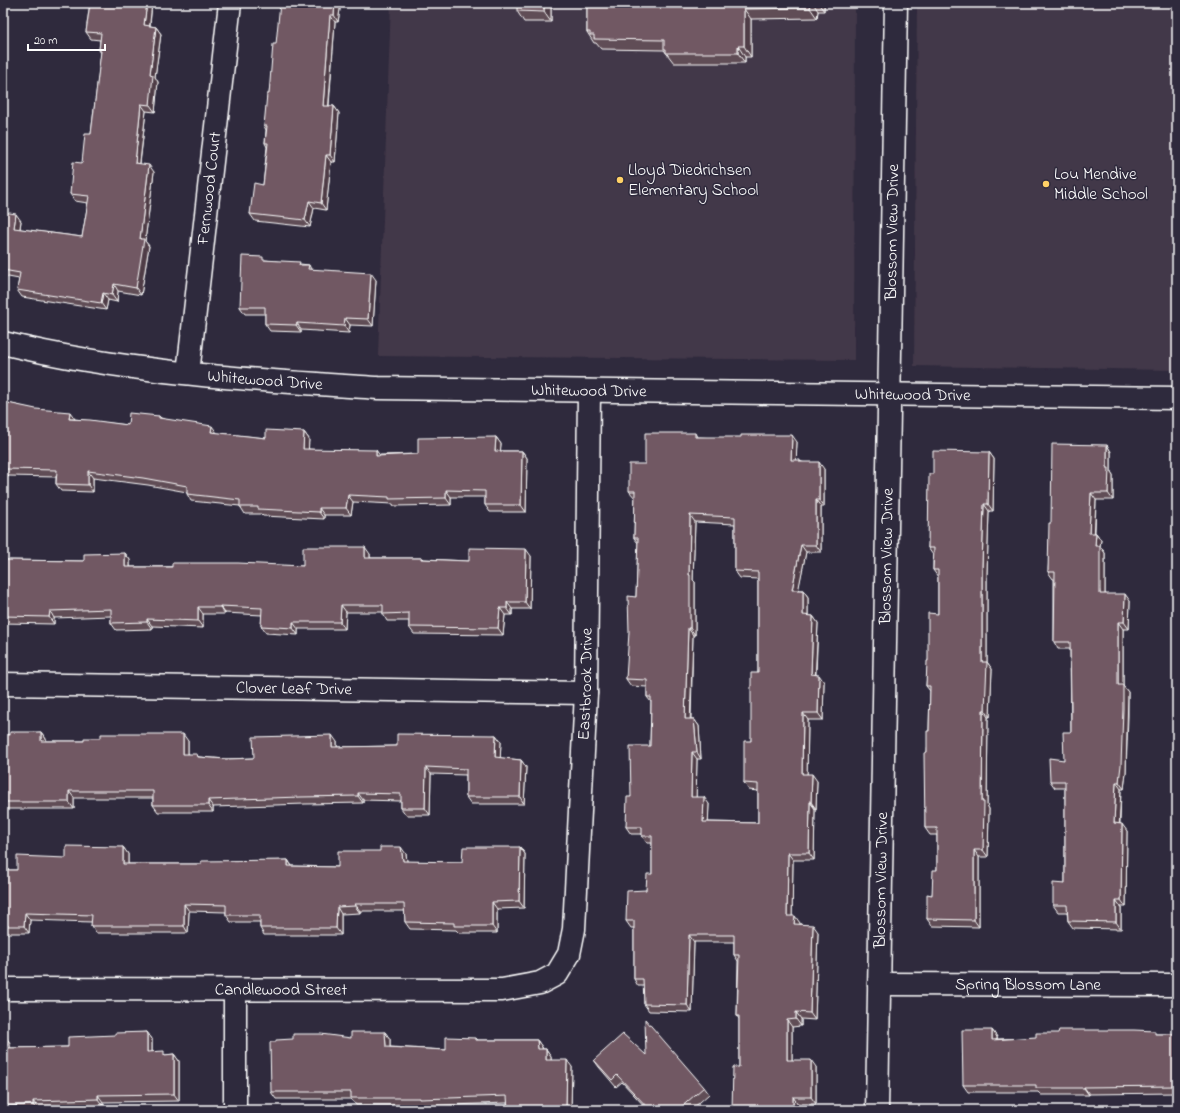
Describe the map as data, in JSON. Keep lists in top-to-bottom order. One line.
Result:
{"streets":{"street":["Fernwood Court","Blossom View Drive","Whitewood Drive","Eastbrook Drive","Clover Leaf Drive","Spring Blossom Lane","Candlewood Street"]},"crossings":[["Fernwood Court","Whitewood Drive"],["Blossom View Drive","Whitewood Drive"],["Blossom View Drive","Spring Blossom Lane"],["Whitewood Drive","Eastbrook Drive"],["Eastbrook Drive","Clover Leaf Drive"],["Eastbrook Drive","Candlewood Street"]],"places":["Lloyd Diedrichsen Elementary School","Lou Mendive Middle School"],"scale_bar":"20 m"}
